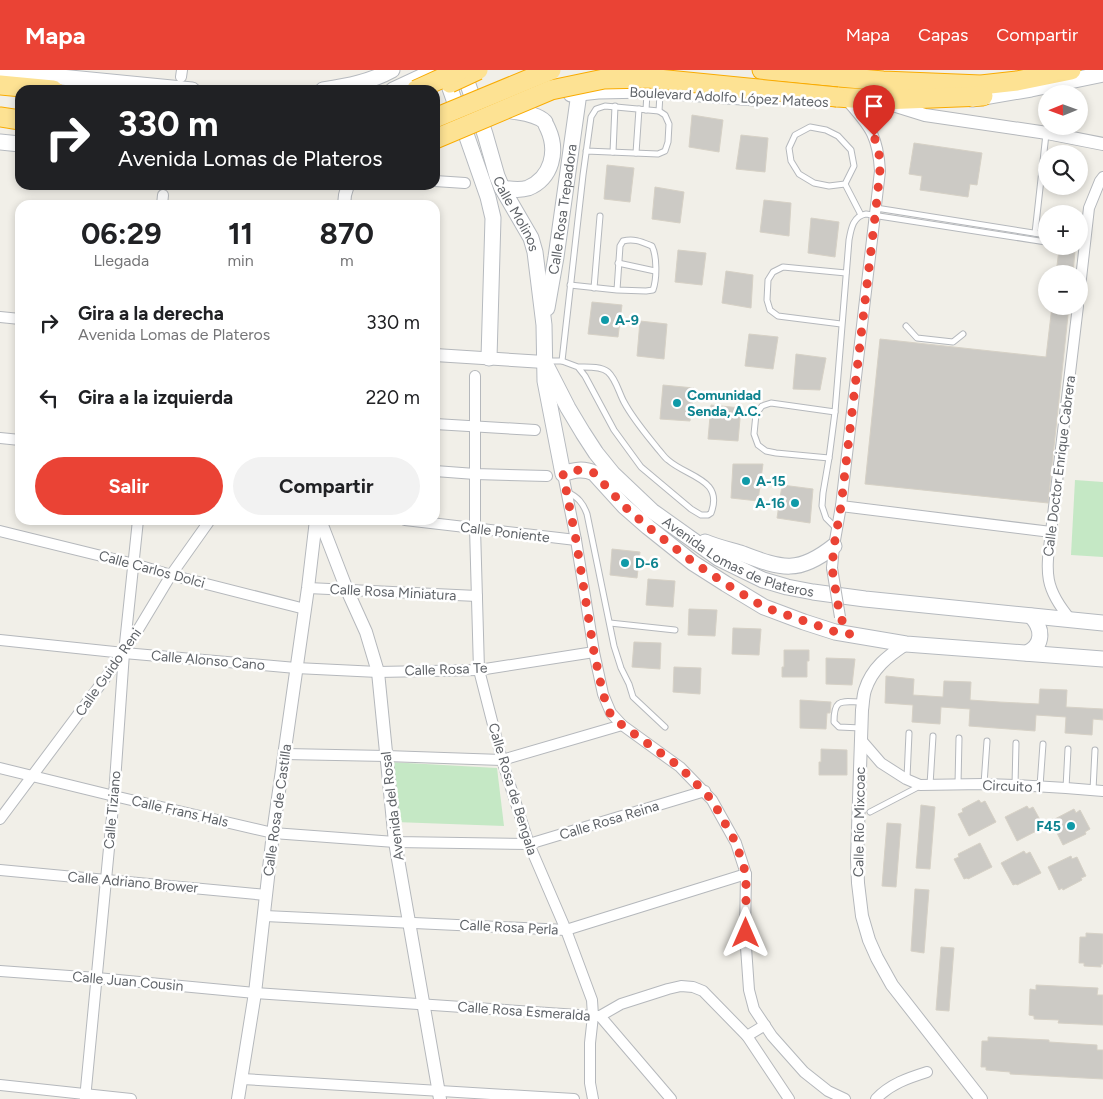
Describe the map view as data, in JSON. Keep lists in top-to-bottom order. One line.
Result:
{"streets":{"main road":["Boulevard Adolfo López Mateos","Calle Rosa Trepadora","Calle Molinos","Avenida Lomas de Plateros"],"street":["Calle Doctor Enrique Cabrera","Calle Poniente","Calle Carlos Dolci","Calle Rosa Miniatura","Calle Alonso Cano","Calle Rosa Te","Calle Guido Reni","Circuito 1","Calle Rosa de Bengala","Avenida del Rosal","Calle Tiziano","Calle Rosa de Castilla","Calle Frans Hals","Calle Rosa Reina","Calle Río Mixcoac","Calle Adriano Brower","Calle Rosa Perla","Calle Juan Cousin","Calle Rosa Esmeralda"]},"crossings":[["Boulevard Adolfo López Mateos","Calle Rosa Trepadora"],["Boulevard Adolfo López Mateos","Calle Molinos"],["Calle Rosa Trepadora","Calle Molinos"],["Calle Molinos","Avenida Lomas de Plateros"],["Calle Doctor Enrique Cabrera","Avenida Lomas de Plateros"],["Calle Poniente","Calle Rosa de Bengala"],["Avenida Lomas de Plateros","Calle Río Mixcoac"],["Calle Carlos Dolci","Calle Guido Reni"],["Calle Carlos Dolci","Calle Tiziano"],["Calle Carlos Dolci","Calle Rosa de Castilla"],["Calle Rosa Miniatura","Calle Rosa de Bengala"],["Calle Rosa Miniatura","Avenida del Rosal"],["Calle Rosa Miniatura","Calle Rosa de Castilla"],["Calle Alonso Cano","Calle Rosa Te"],["Calle Alonso Cano","Calle Guido Reni"],["Calle Alonso Cano","Calle Tiziano"],["Calle Alonso Cano","Calle Rosa de Castilla"],["Calle Rosa Te","Calle Rosa de Bengala"],["Calle Rosa Te","Avenida del Rosal"],["Calle Rosa Te","Calle Rosa de Castilla"],["Calle Guido Reni","Calle Tiziano"],["Calle Guido Reni","Calle Frans Hals"],["Circuito 1","Calle Río Mixcoac"],["Calle Rosa de Bengala","Calle Rosa Reina"],["Calle Rosa de Bengala","Calle Rosa Perla"],["Calle Rosa de Bengala","Calle Rosa Esmeralda"],["Avenida del Rosal","Calle Rosa Reina"],["Avenida del Rosal","Calle Rosa Perla"],["Avenida del Rosal","Calle Rosa Esmeralda"],["Calle Tiziano","Calle Frans Hals"],["Calle Tiziano","Calle Adriano Brower"],["Calle Tiziano","Calle Juan Cousin"],["Calle Rosa de Castilla","Calle Frans Hals"],["Calle Rosa de Castilla","Calle Rosa Reina"],["Calle Rosa de Castilla","Calle Adriano Brower"],["Calle Rosa de Castilla","Calle Rosa Perla"],["Calle Rosa de Castilla","Calle Juan Cousin"],["Calle Rosa de Castilla","Calle Rosa Esmeralda"],["Calle Frans Hals","Calle Rosa Reina"],["Calle Juan Cousin","Calle Rosa Esmeralda"]],"places":["A-9","Comunidad Senda, A.C.","A-15","A-16","D-6","F45"],"north":"left","page":{"header":"Mapa","nav":["Mapa","Capas","Compartir"],"map_buttons":["+","−"],"turn":["330 m","Avenida Lomas de Plateros"],"eta":["06:29","Llegada","11","min","870","m"],"list":[{"name":"Gira a la derecha","note":"Avenida Lomas de Plateros","value":"330 m"},{"name":"Gira a la izquierda","value":"220 m"}],"buttons":["Salir","Compartir"]}}
